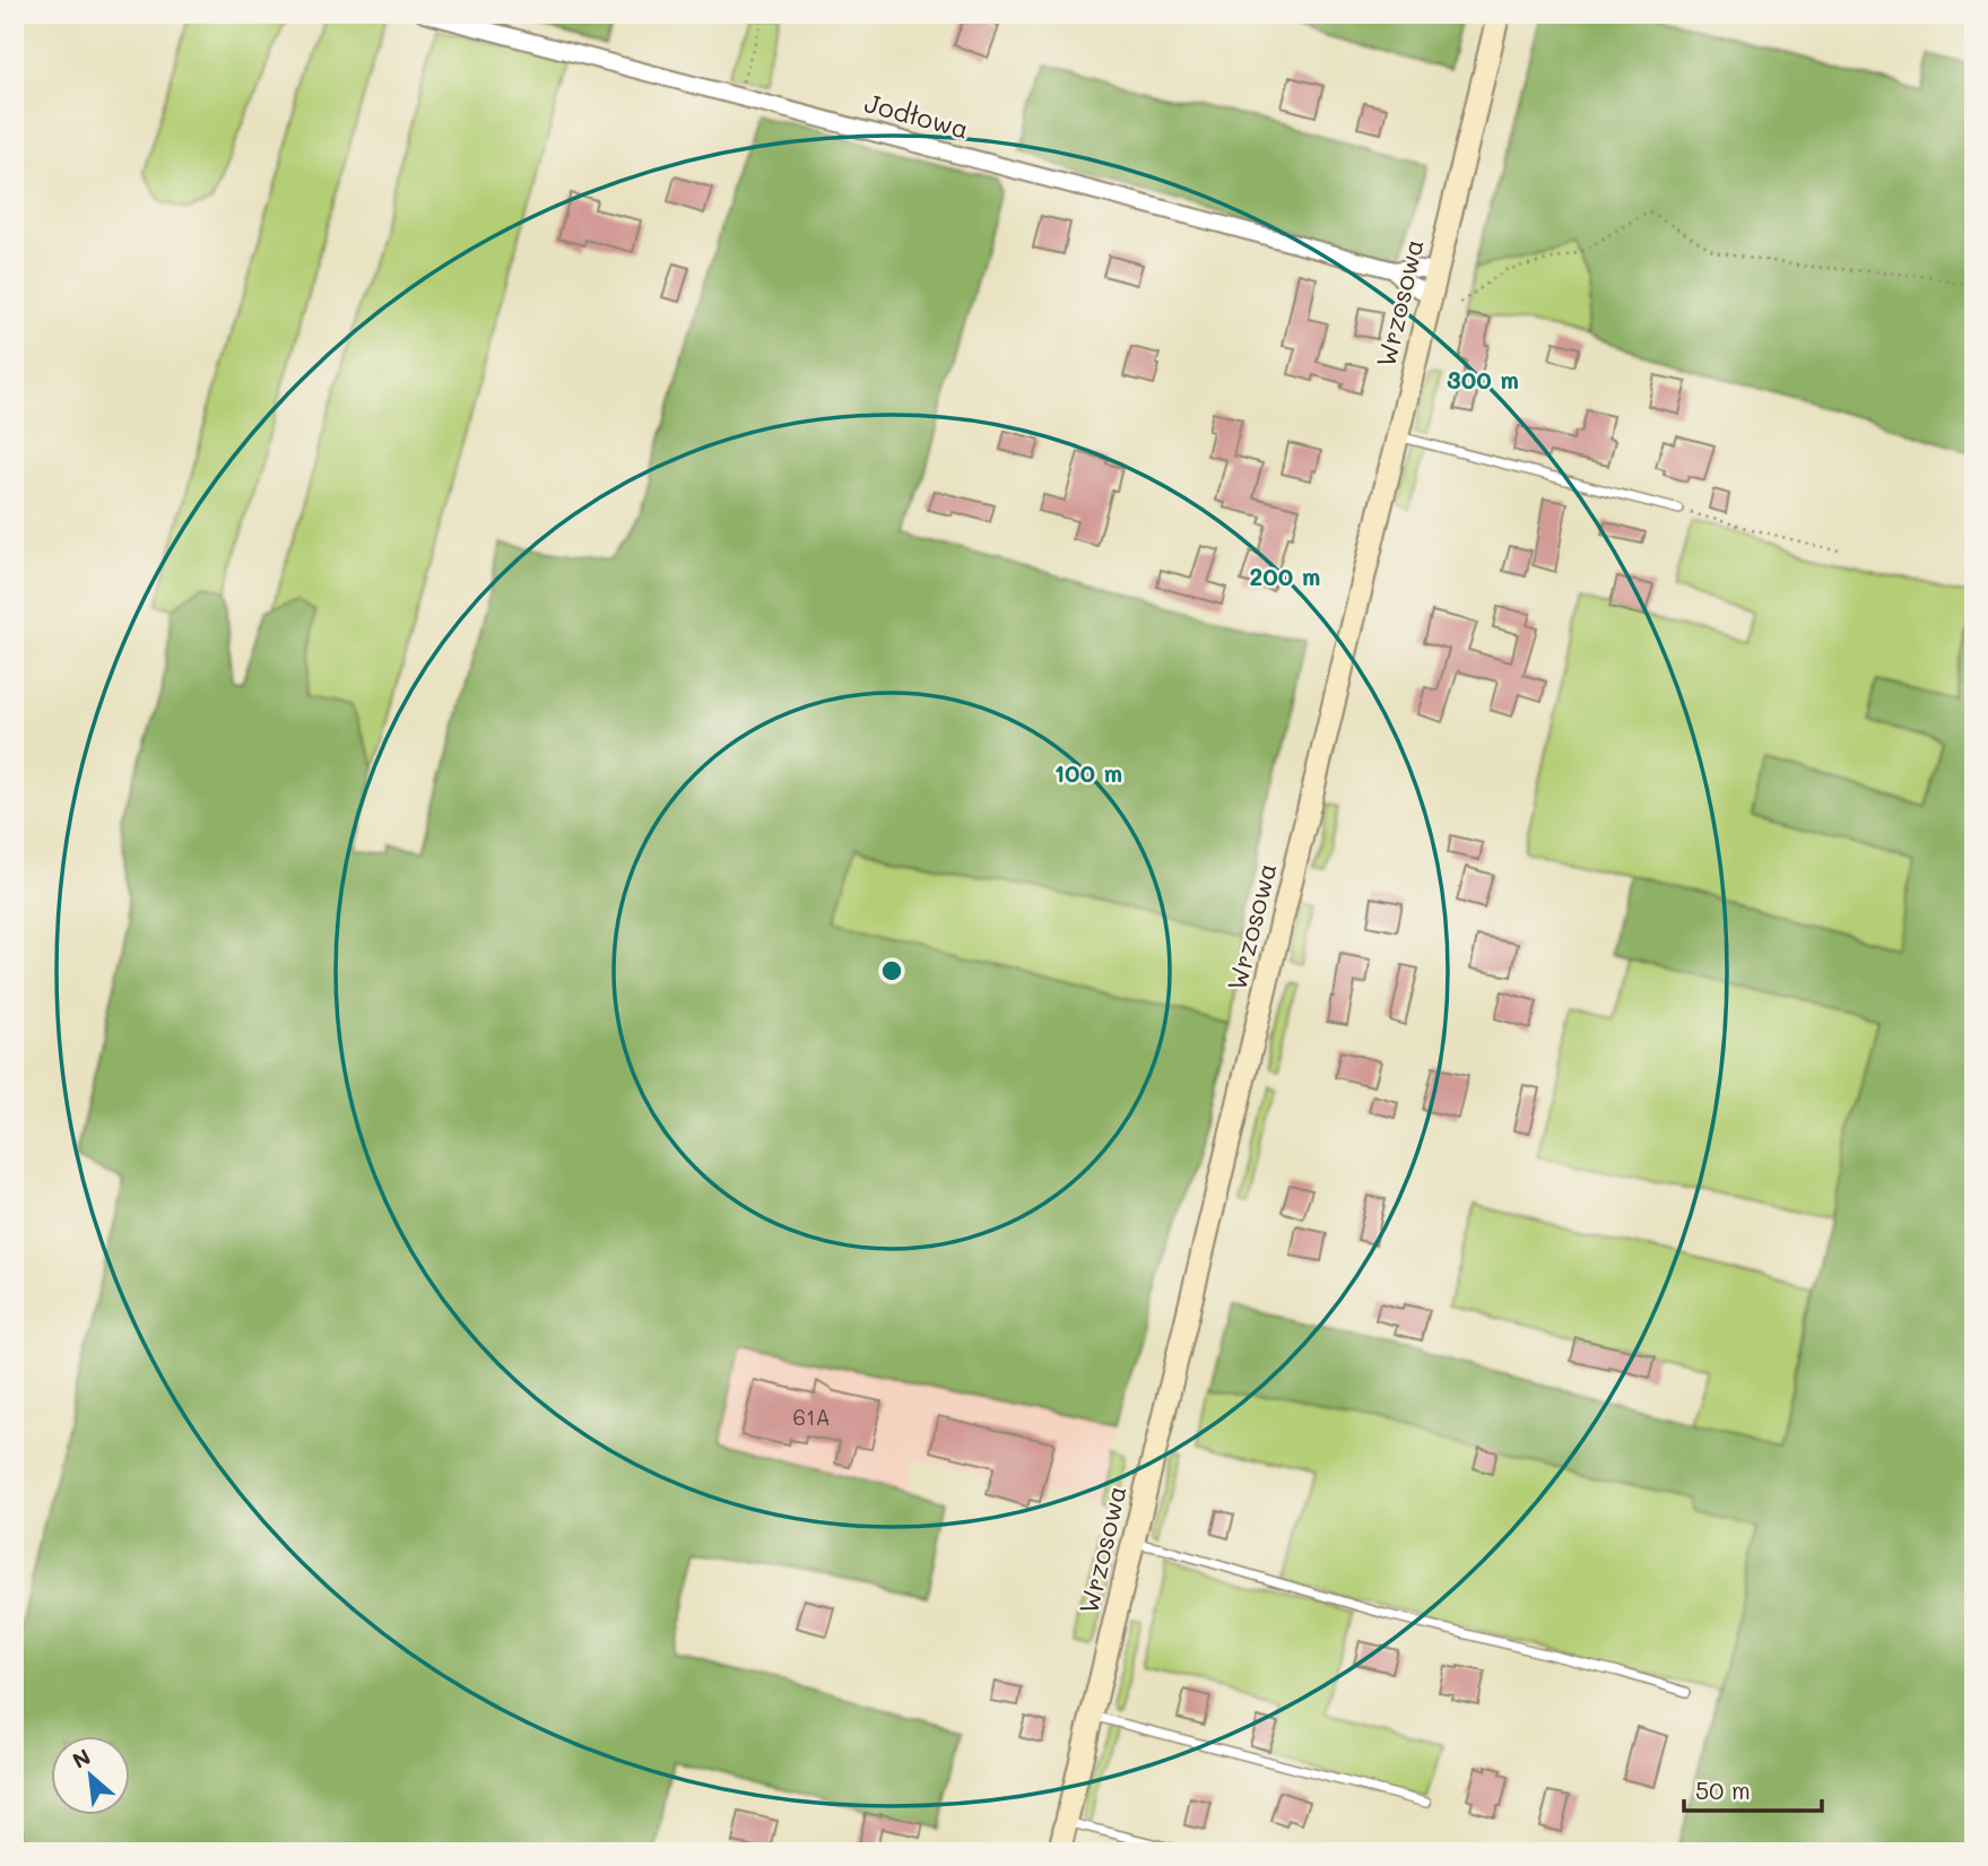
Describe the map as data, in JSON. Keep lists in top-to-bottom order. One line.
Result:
{"streets":{"main road":["Wrzosowa"],"street":["Jodłowa"]},"crossings":[["Jodłowa","Wrzosowa"]],"house_numbers":["61A"],"scale_bar":"50 m","north":"top left","rings":["300 m","200 m","100 m"]}
